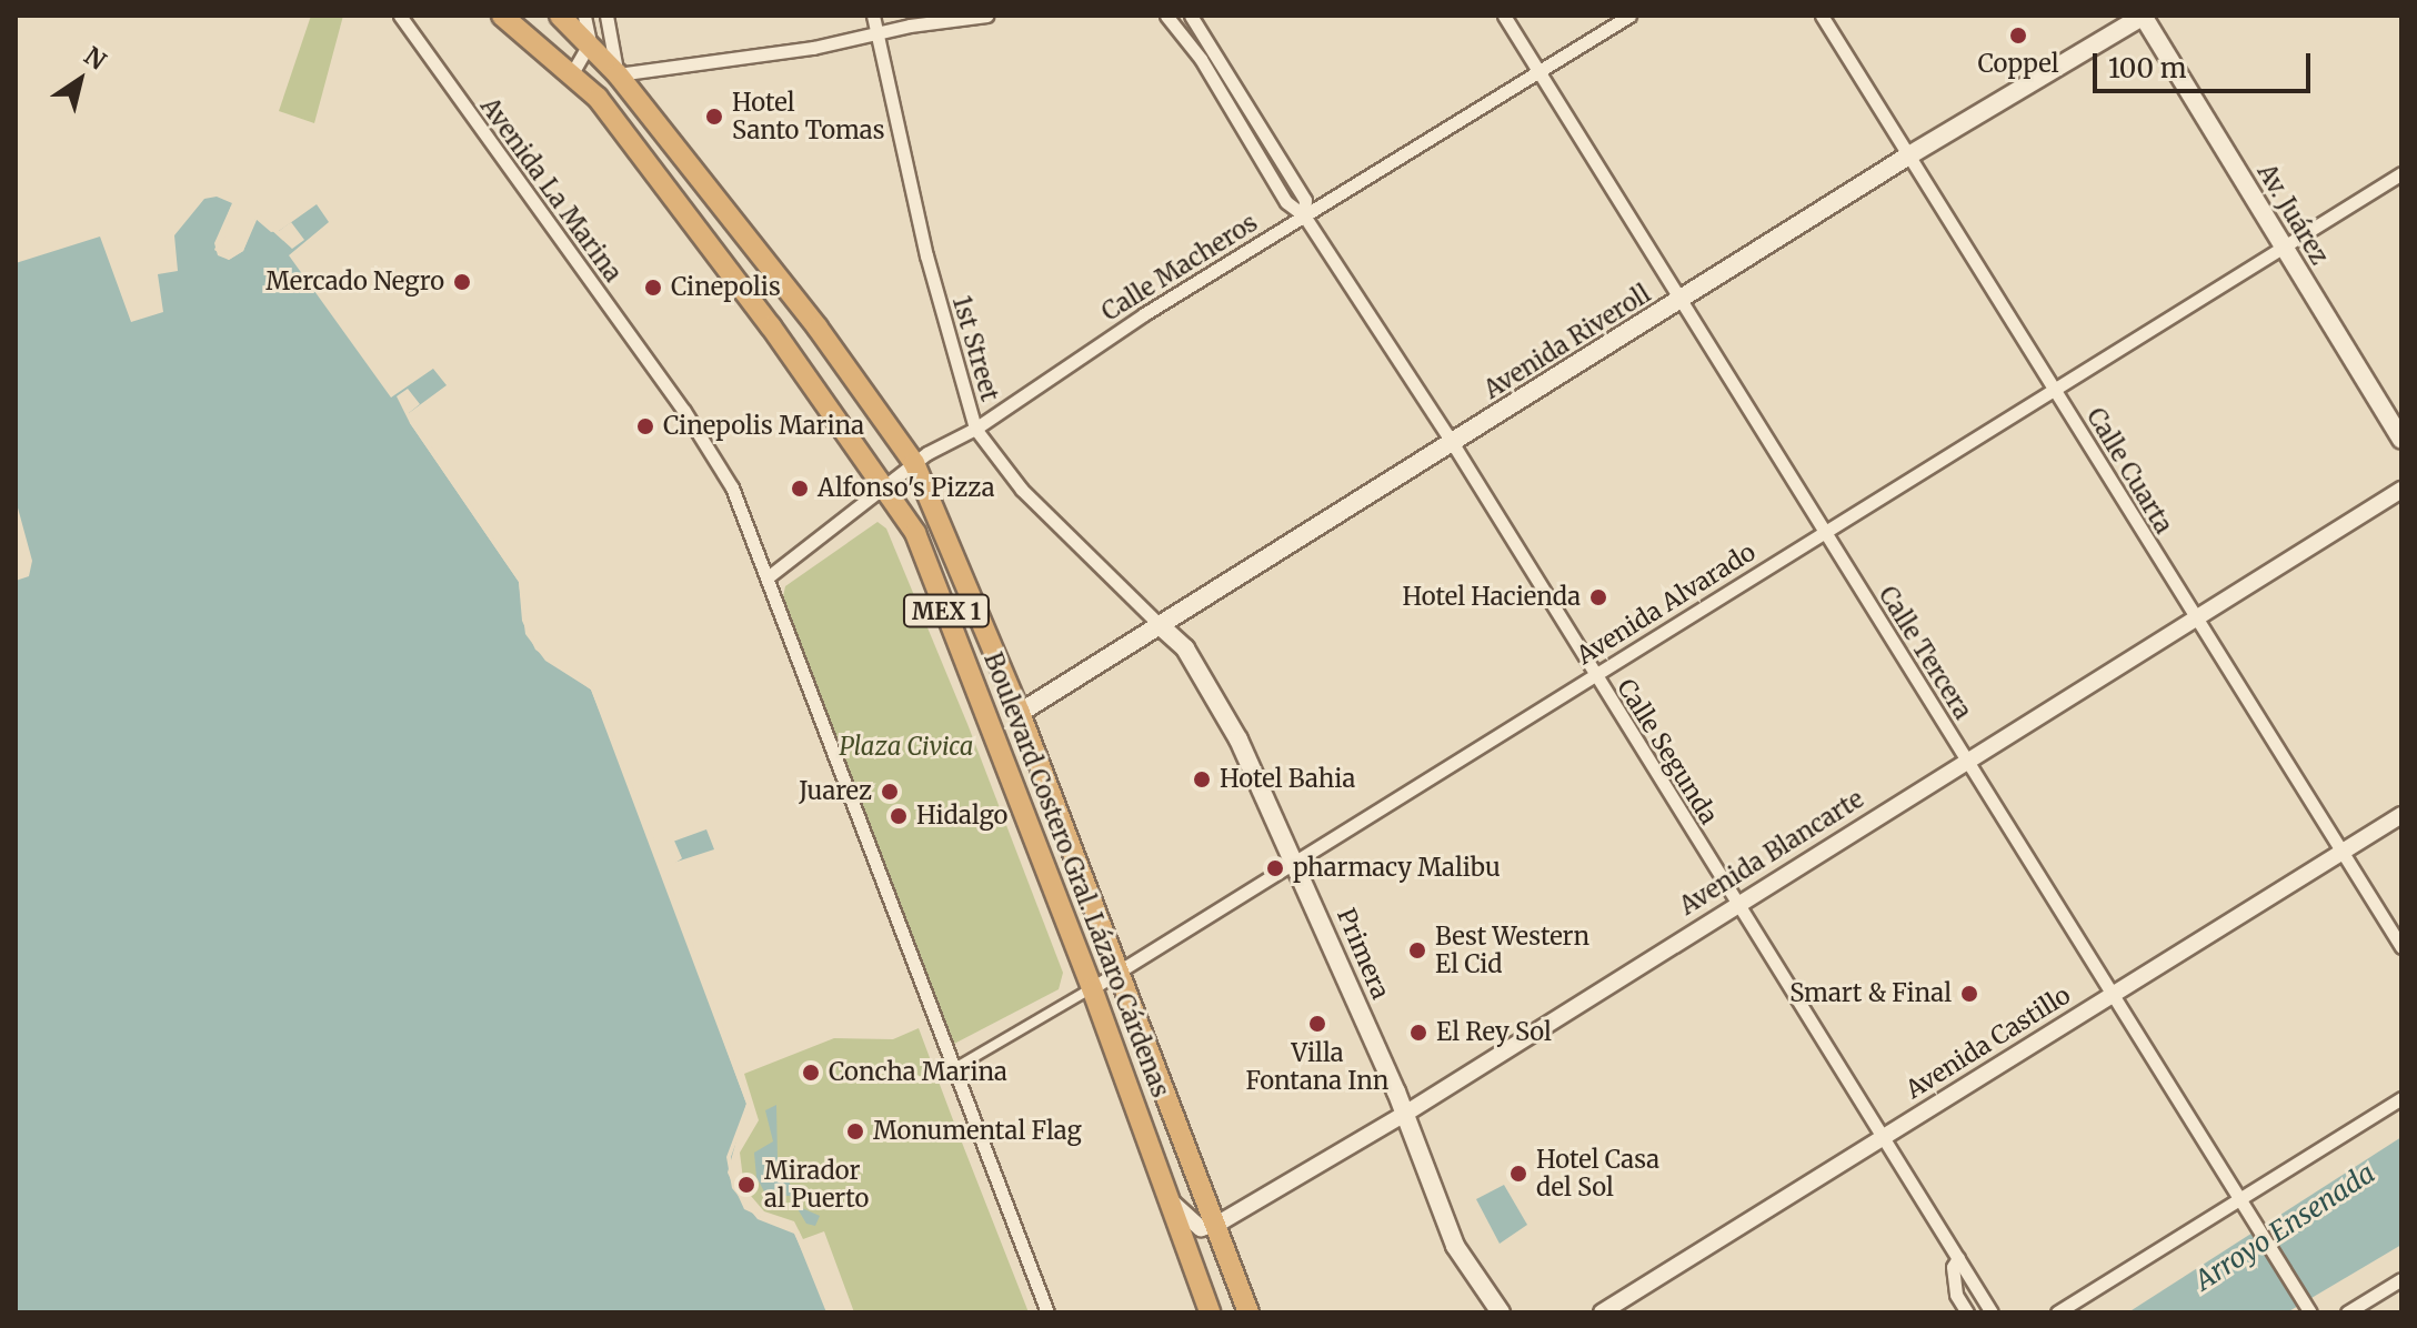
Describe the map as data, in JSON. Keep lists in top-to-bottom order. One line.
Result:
{"streets":{"highway":["MEX 1","Boulevard Costero Gral. Lázaro Cárdenas"],"main road":["Av. Juárez","Avenida Riveroll","Primera"],"street":["Avenida La Marina","Calle Macheros","1st Street","Calle Cuarta","Avenida Alvarado","Calle Tercera","Calle Segunda","Avenida Blancarte","Avenida Castillo"]},"crossings":[["Avenida La Marina","Calle Macheros"],["Avenida La Marina","Avenida Alvarado"],["Av. Juárez","Avenida Riveroll"],["Av. Juárez","Avenida Alvarado"],["Calle Macheros","1st Street"],["Calle Macheros","Calle Tercera"],["Calle Macheros","Calle Segunda"],["Calle Macheros","Boulevard Costero Gral. Lázaro Cárdenas"],["Avenida Riveroll","1st Street"],["Avenida Riveroll","Calle Cuarta"],["Avenida Riveroll","Calle Tercera"],["Avenida Riveroll","Calle Segunda"],["Avenida Riveroll","Boulevard Costero Gral. Lázaro Cárdenas"],["Avenida Riveroll","Primera"],["1st Street","Primera"],["Calle Cuarta","Avenida Alvarado"],["Calle Cuarta","Avenida Blancarte"],["Calle Cuarta","Avenida Castillo"],["Avenida Alvarado","Calle Tercera"],["Avenida Alvarado","Calle Segunda"],["Avenida Alvarado","Boulevard Costero Gral. Lázaro Cárdenas"],["Avenida Alvarado","Primera"],["Calle Tercera","Avenida Blancarte"],["Calle Tercera","Avenida Castillo"],["Calle Segunda","Avenida Blancarte"],["Calle Segunda","Avenida Castillo"],["Avenida Blancarte","Boulevard Costero Gral. Lázaro Cárdenas"],["Avenida Blancarte","Primera"]],"water":["Arroyo Ensenada"],"parks":["Plaza Civica"],"places":["Coppel","Hotel Santo Tomas","Mercado Negro","Cinepolis","Cinepolis Marina","Alfonso's Pizza","Hotel Hacienda","Hotel Bahia","Juarez","Hidalgo","pharmacy Malibu","Best Western El Cid","Smart & Final","Villa Fontana Inn","El Rey Sol","Concha Marina","Monumental Flag","Hotel Casa del Sol","Mirador al Puerto"],"scale_bar":"100 m","north":"top right"}
